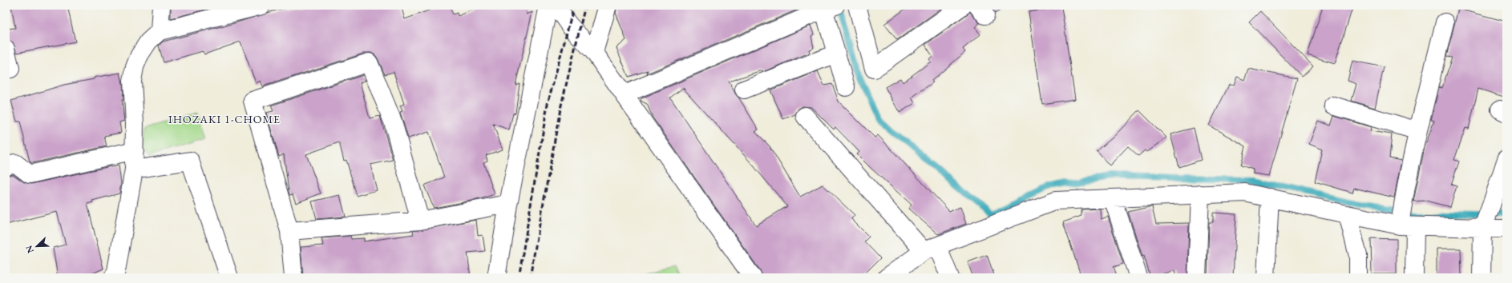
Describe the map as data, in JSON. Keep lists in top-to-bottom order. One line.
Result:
{"districts":["IHOZAKI 1-CHOME"],"north":"bottom left"}
